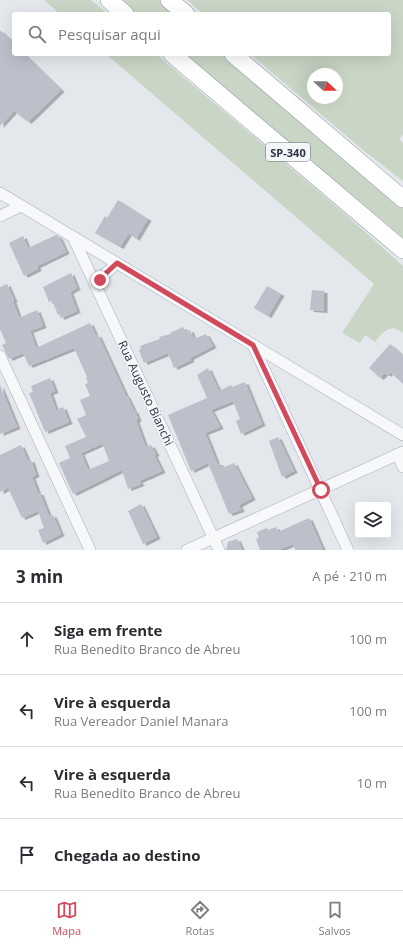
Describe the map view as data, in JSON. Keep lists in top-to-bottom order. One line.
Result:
{"streets":{"highway":["SP-340"],"street":["Rua Augusto Bianchi"]},"north":"right","page":{"search":"Pesquisar aqui","heading":["3 min","A pé · 210 m"],"list":[["Siga em frente","Rua Benedito Branco de Abreu","100 m"],["Vire à esquerda","Rua Vereador Daniel Manara","100 m"],["Vire à esquerda","Rua Benedito Branco de Abreu","10 m"],"Chegada ao destino"],"nav":["Mapa","Rotas","Salvos"]}}
